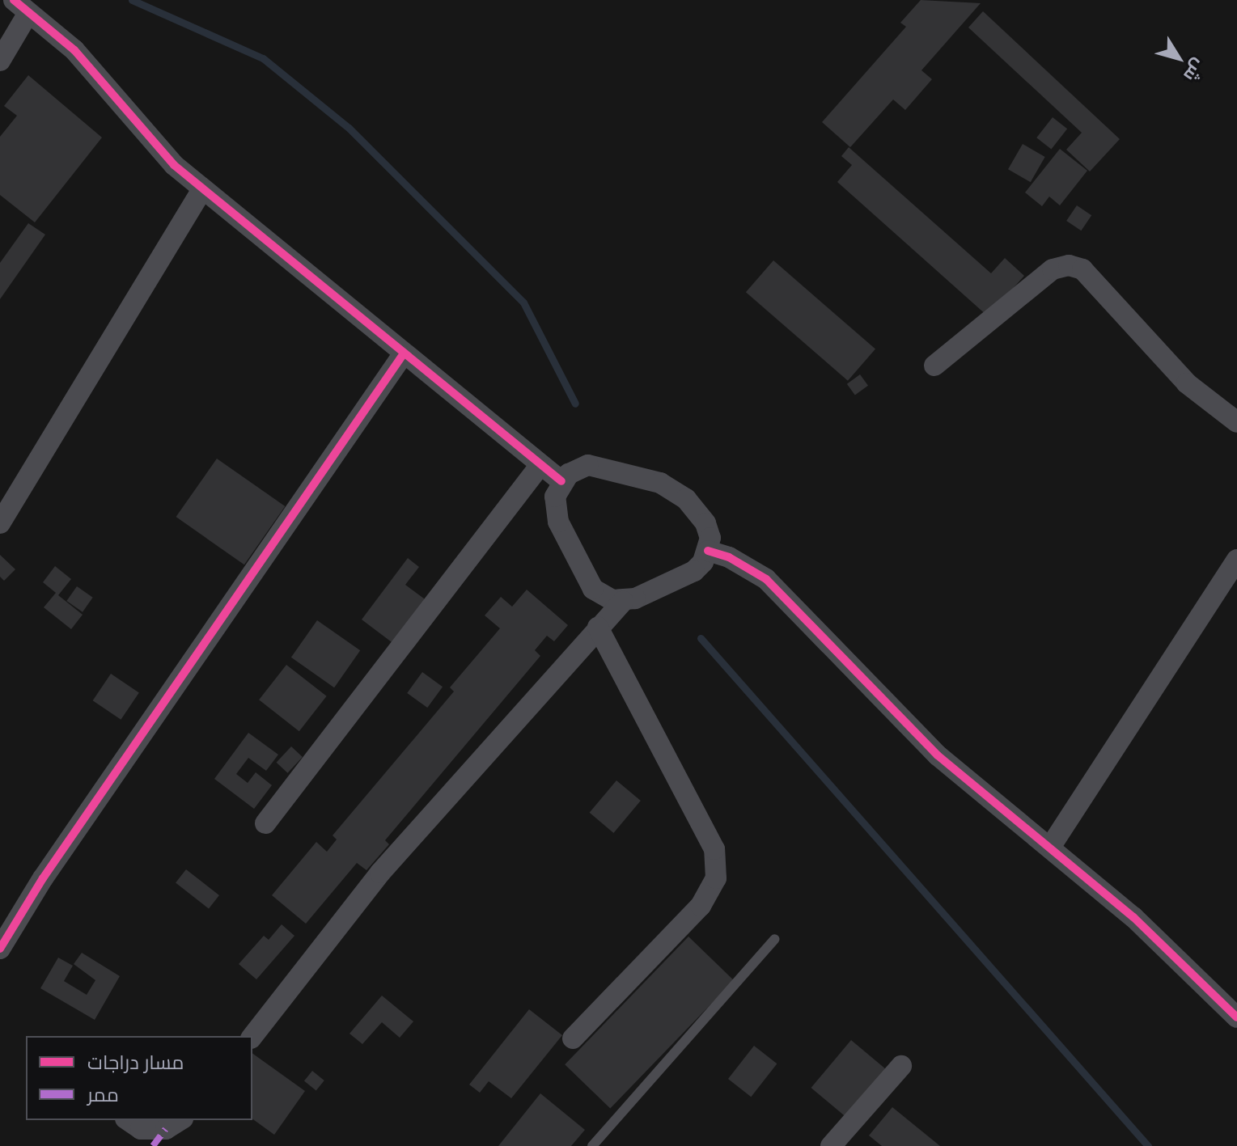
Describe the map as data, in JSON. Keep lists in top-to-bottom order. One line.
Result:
{"legend":["مسار دراجات","ممر"],"north":"bottom right"}
